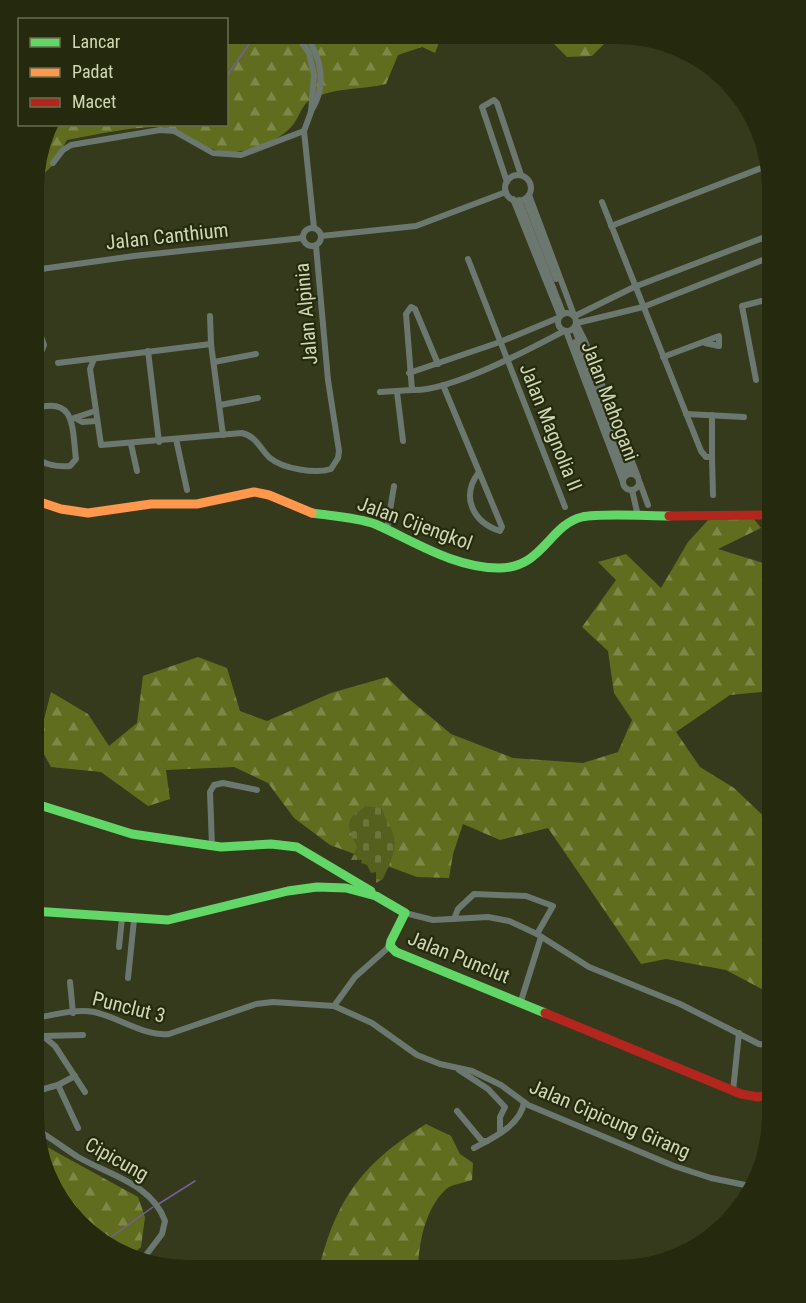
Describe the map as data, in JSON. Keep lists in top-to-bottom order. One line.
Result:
{"streets":{"street":["Jalan Canthium","Jalan Alpinia","Jalan Mahogani","Jalan Magnolia II","Jalan Cijengkol","Jalan Punclut","Punclut 3","Jalan Cipicung Girang","Cipicung"]},"crossings":[["Jalan Canthium","Jalan Alpinia"],["Punclut 3","Jalan Cipicung Girang"]],"legend":["Lancar","Padat","Macet"]}
